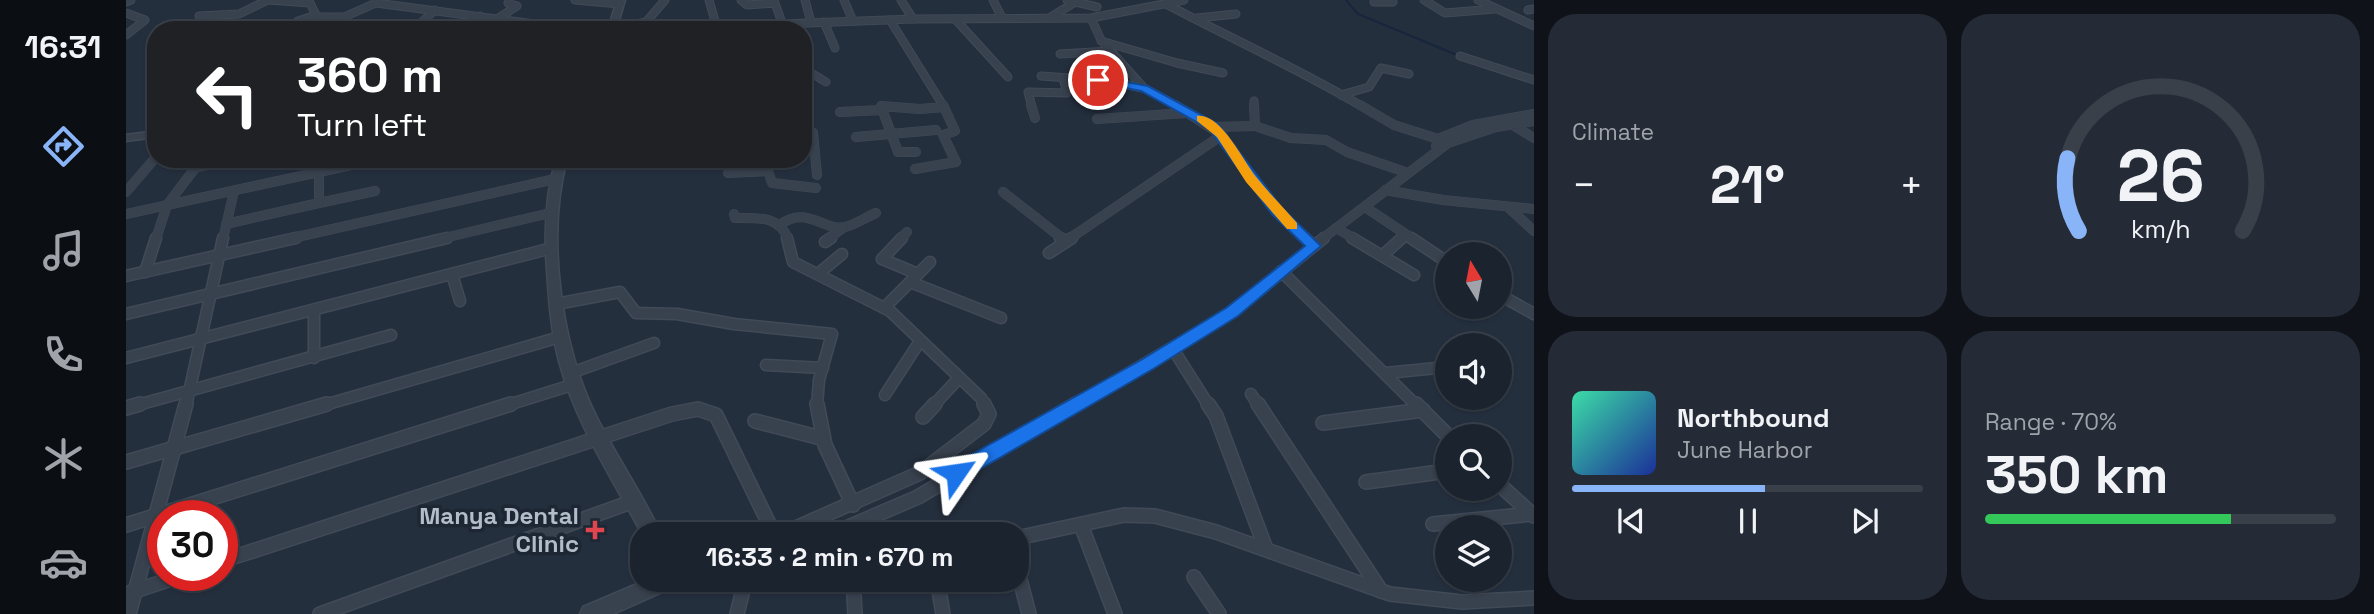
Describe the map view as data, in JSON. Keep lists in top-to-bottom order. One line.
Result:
{"places":{"health":["Manya Dental Clinic"]},"north":"top","page":{"tabs":"16:31","tile":["Climate",["Range · 70%","350 km"]],"turn":["360 m","Turn left"],"heat":["−","21°","+"],"song":["Northbound","June Harbor"],"limit":"30","trip":"16:33 · 2 min · 670 m","gauge":["26","km/h"]}}
